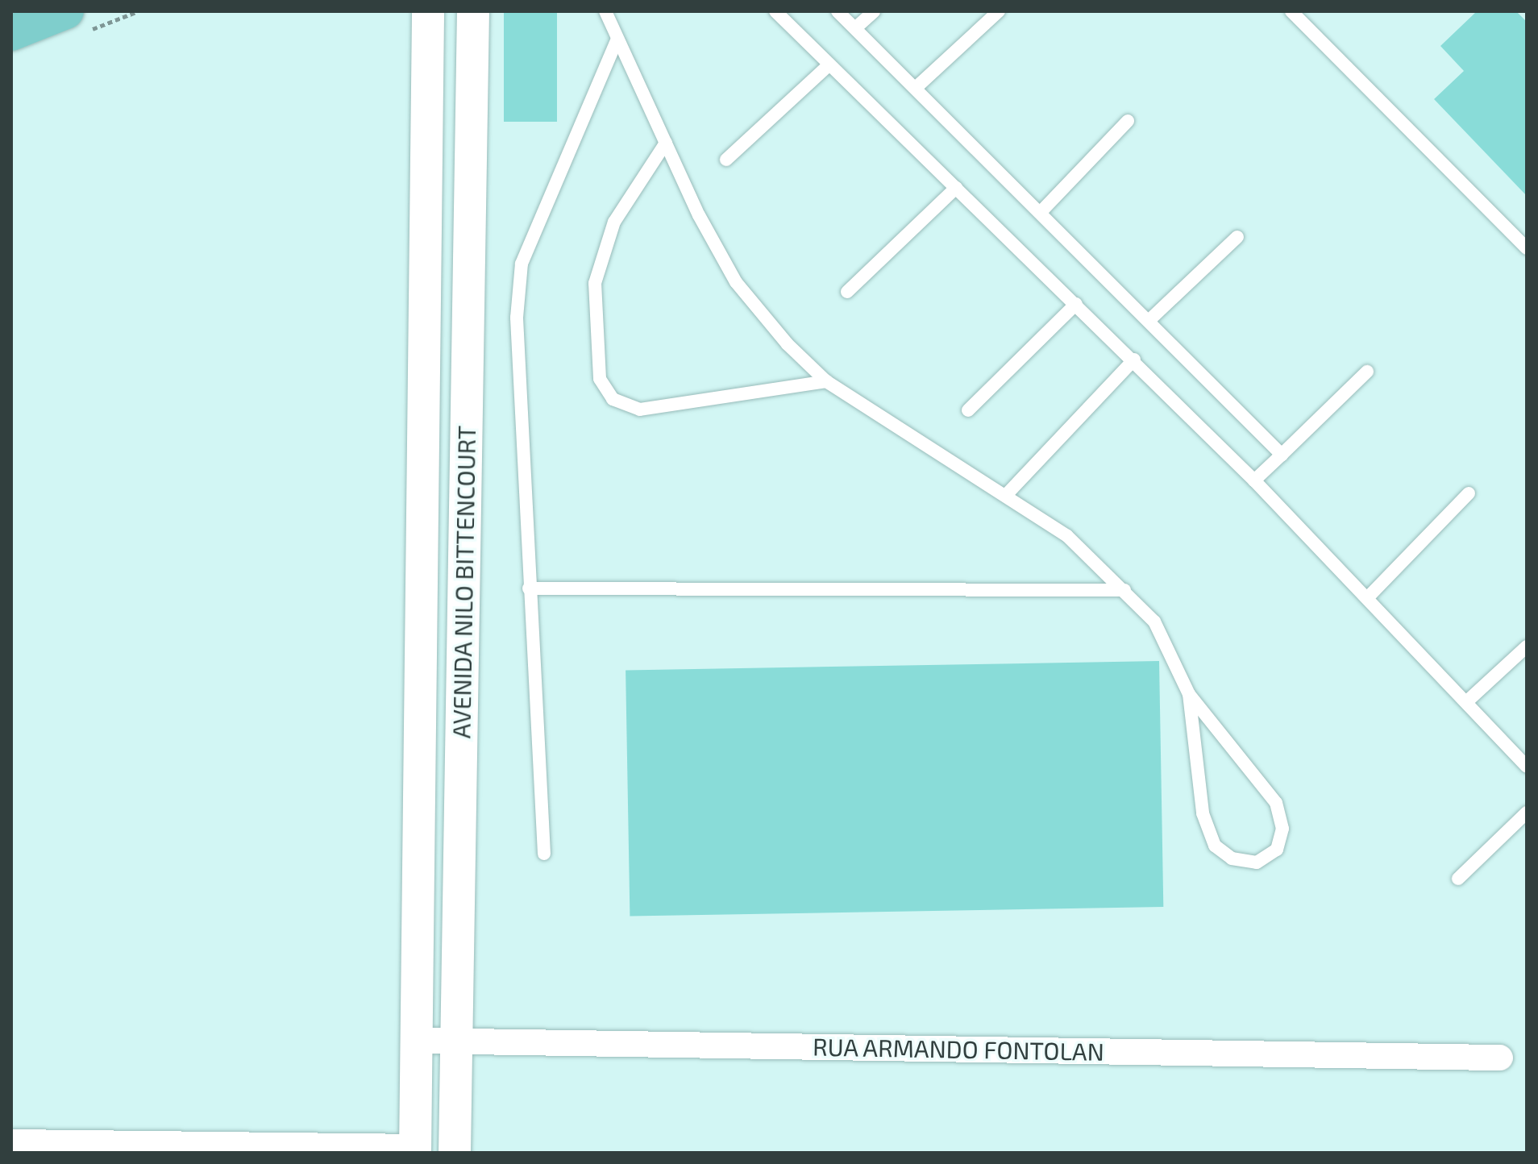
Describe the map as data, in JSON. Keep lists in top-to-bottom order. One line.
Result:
{"streets":{"street":["AVENIDA NILO BITTENCOURT","RUA ARMANDO FONTOLAN"]},"crossings":[["AVENIDA NILO BITTENCOURT","RUA ARMANDO FONTOLAN"]]}
